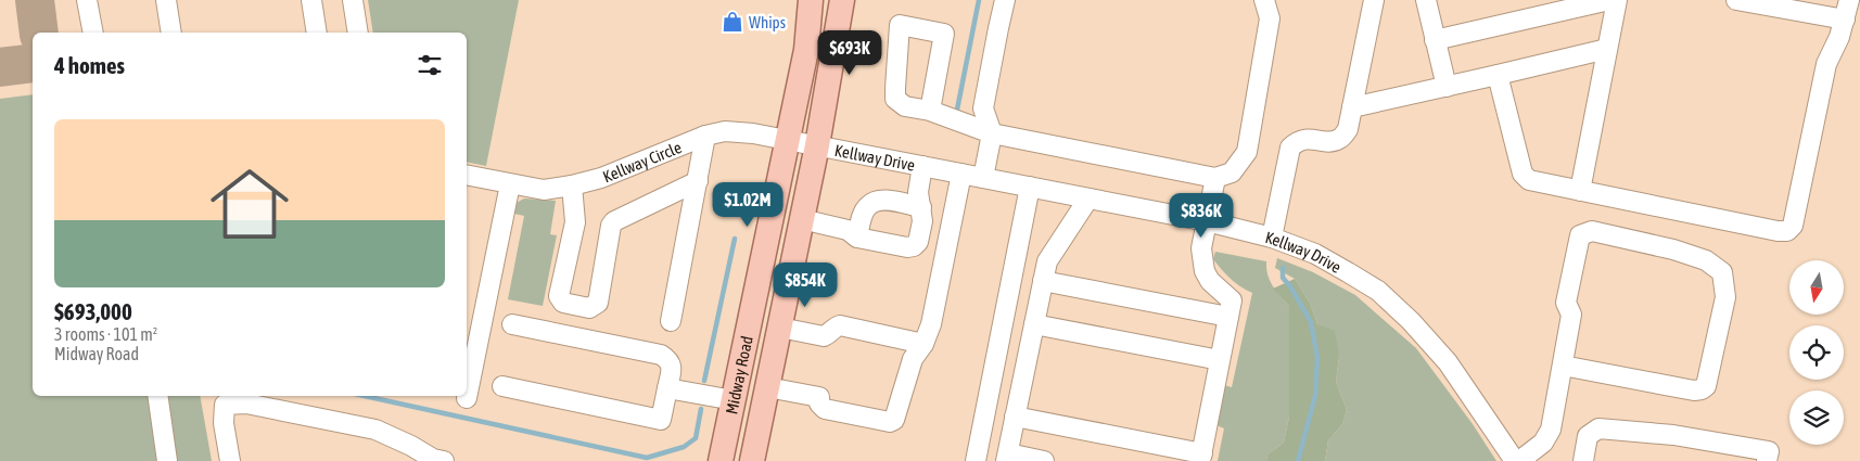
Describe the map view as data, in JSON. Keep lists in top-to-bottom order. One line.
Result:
{"streets":{"main road":["Midway Road"],"street":["Kellway Drive","Kellway Circle"]},"crossings":[["Kellway Drive","Kellway Circle"],["Kellway Drive","Midway Road"],["Kellway Circle","Midway Road"]],"places":{"shop":["Whips"]},"north":"bottom","page":{"price":["$693K","$1.02M","$836K","$854K"],"heading":"4 homes","list":[{"name":"$693,000","note":"3 rooms · 101 m² · Midway Road"}]}}
